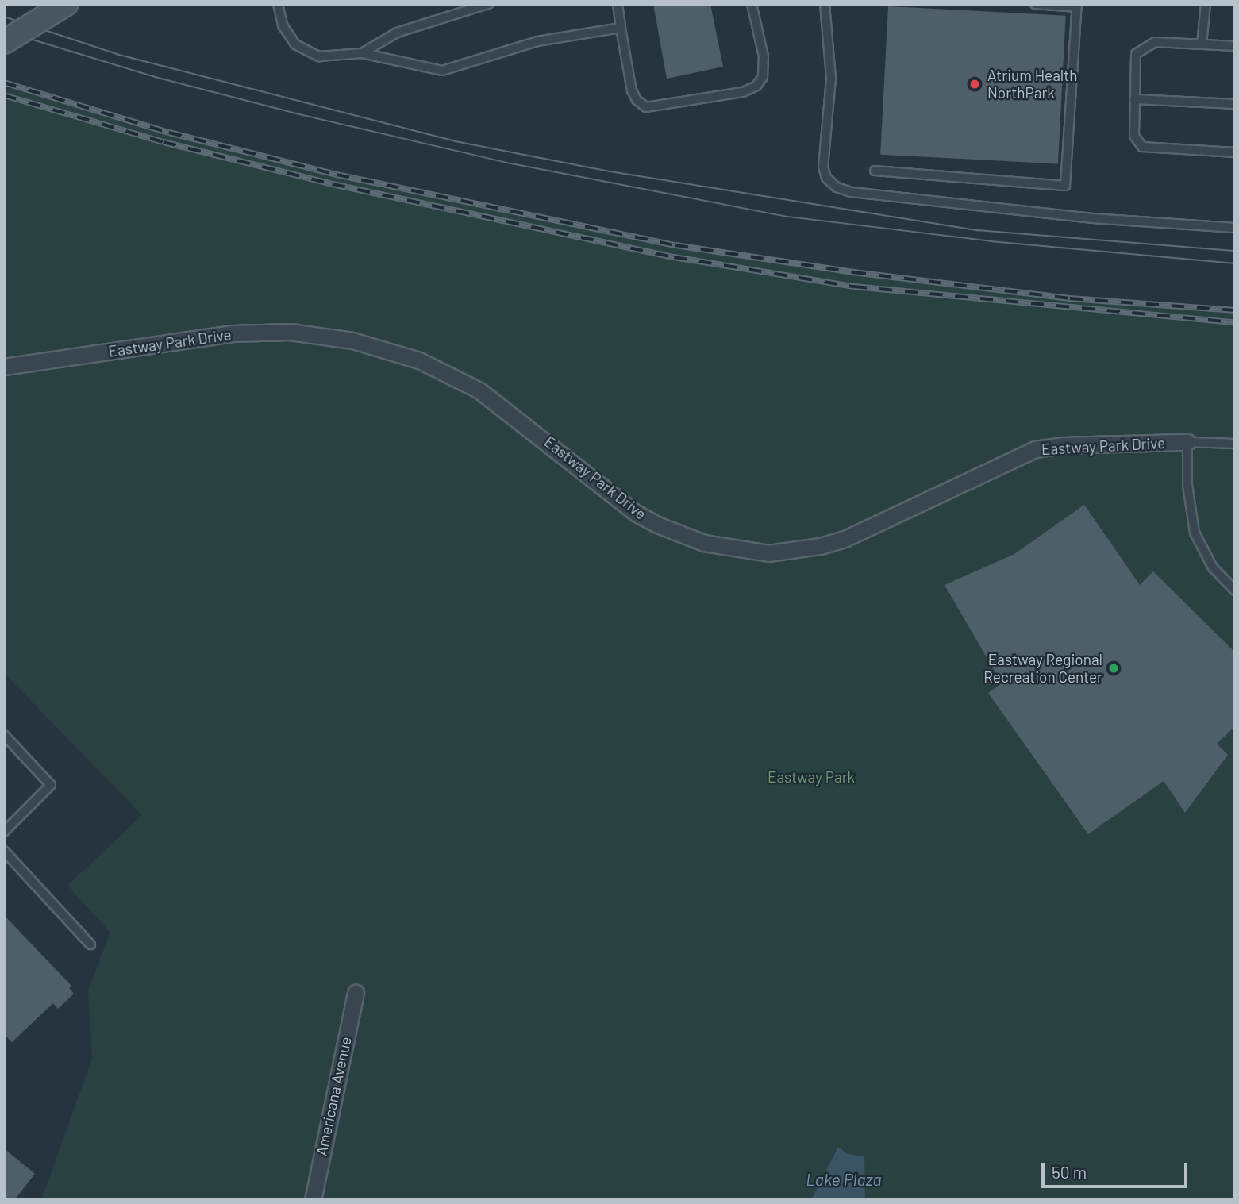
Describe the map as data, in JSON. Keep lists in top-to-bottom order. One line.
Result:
{"streets":{"street":["Eastway Park Drive","Americana Avenue"]},"water":["Lake Plaza"],"parks":["Eastway Park"],"places":["Atrium Health NorthPark","Eastway Regional Recreation Center"],"scale_bar":"50 m"}
